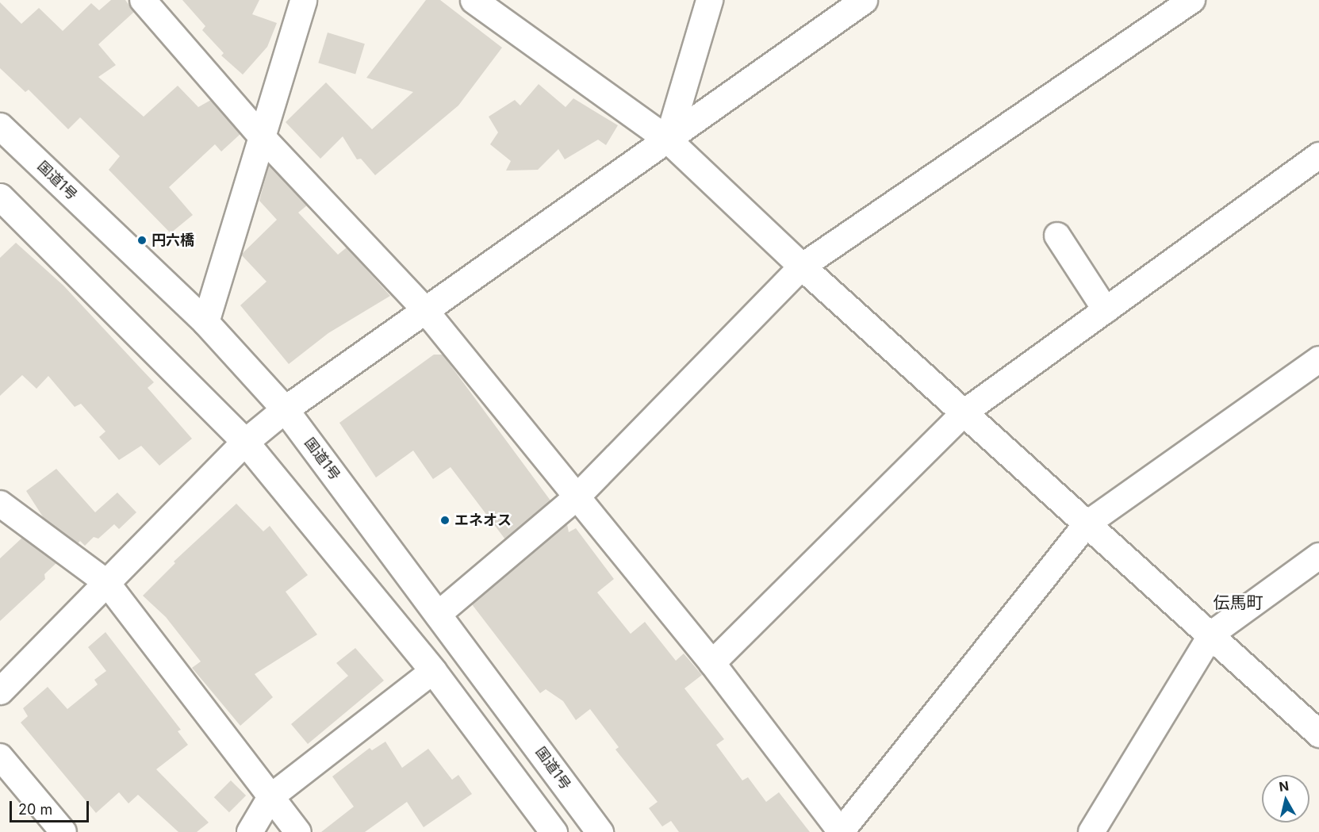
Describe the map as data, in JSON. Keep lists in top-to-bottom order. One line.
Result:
{"streets":{"main road":["国道1号"]},"districts":["伝馬町"],"places":["円六橋","エネオス"],"scale_bar":"20 m","north":"top"}
